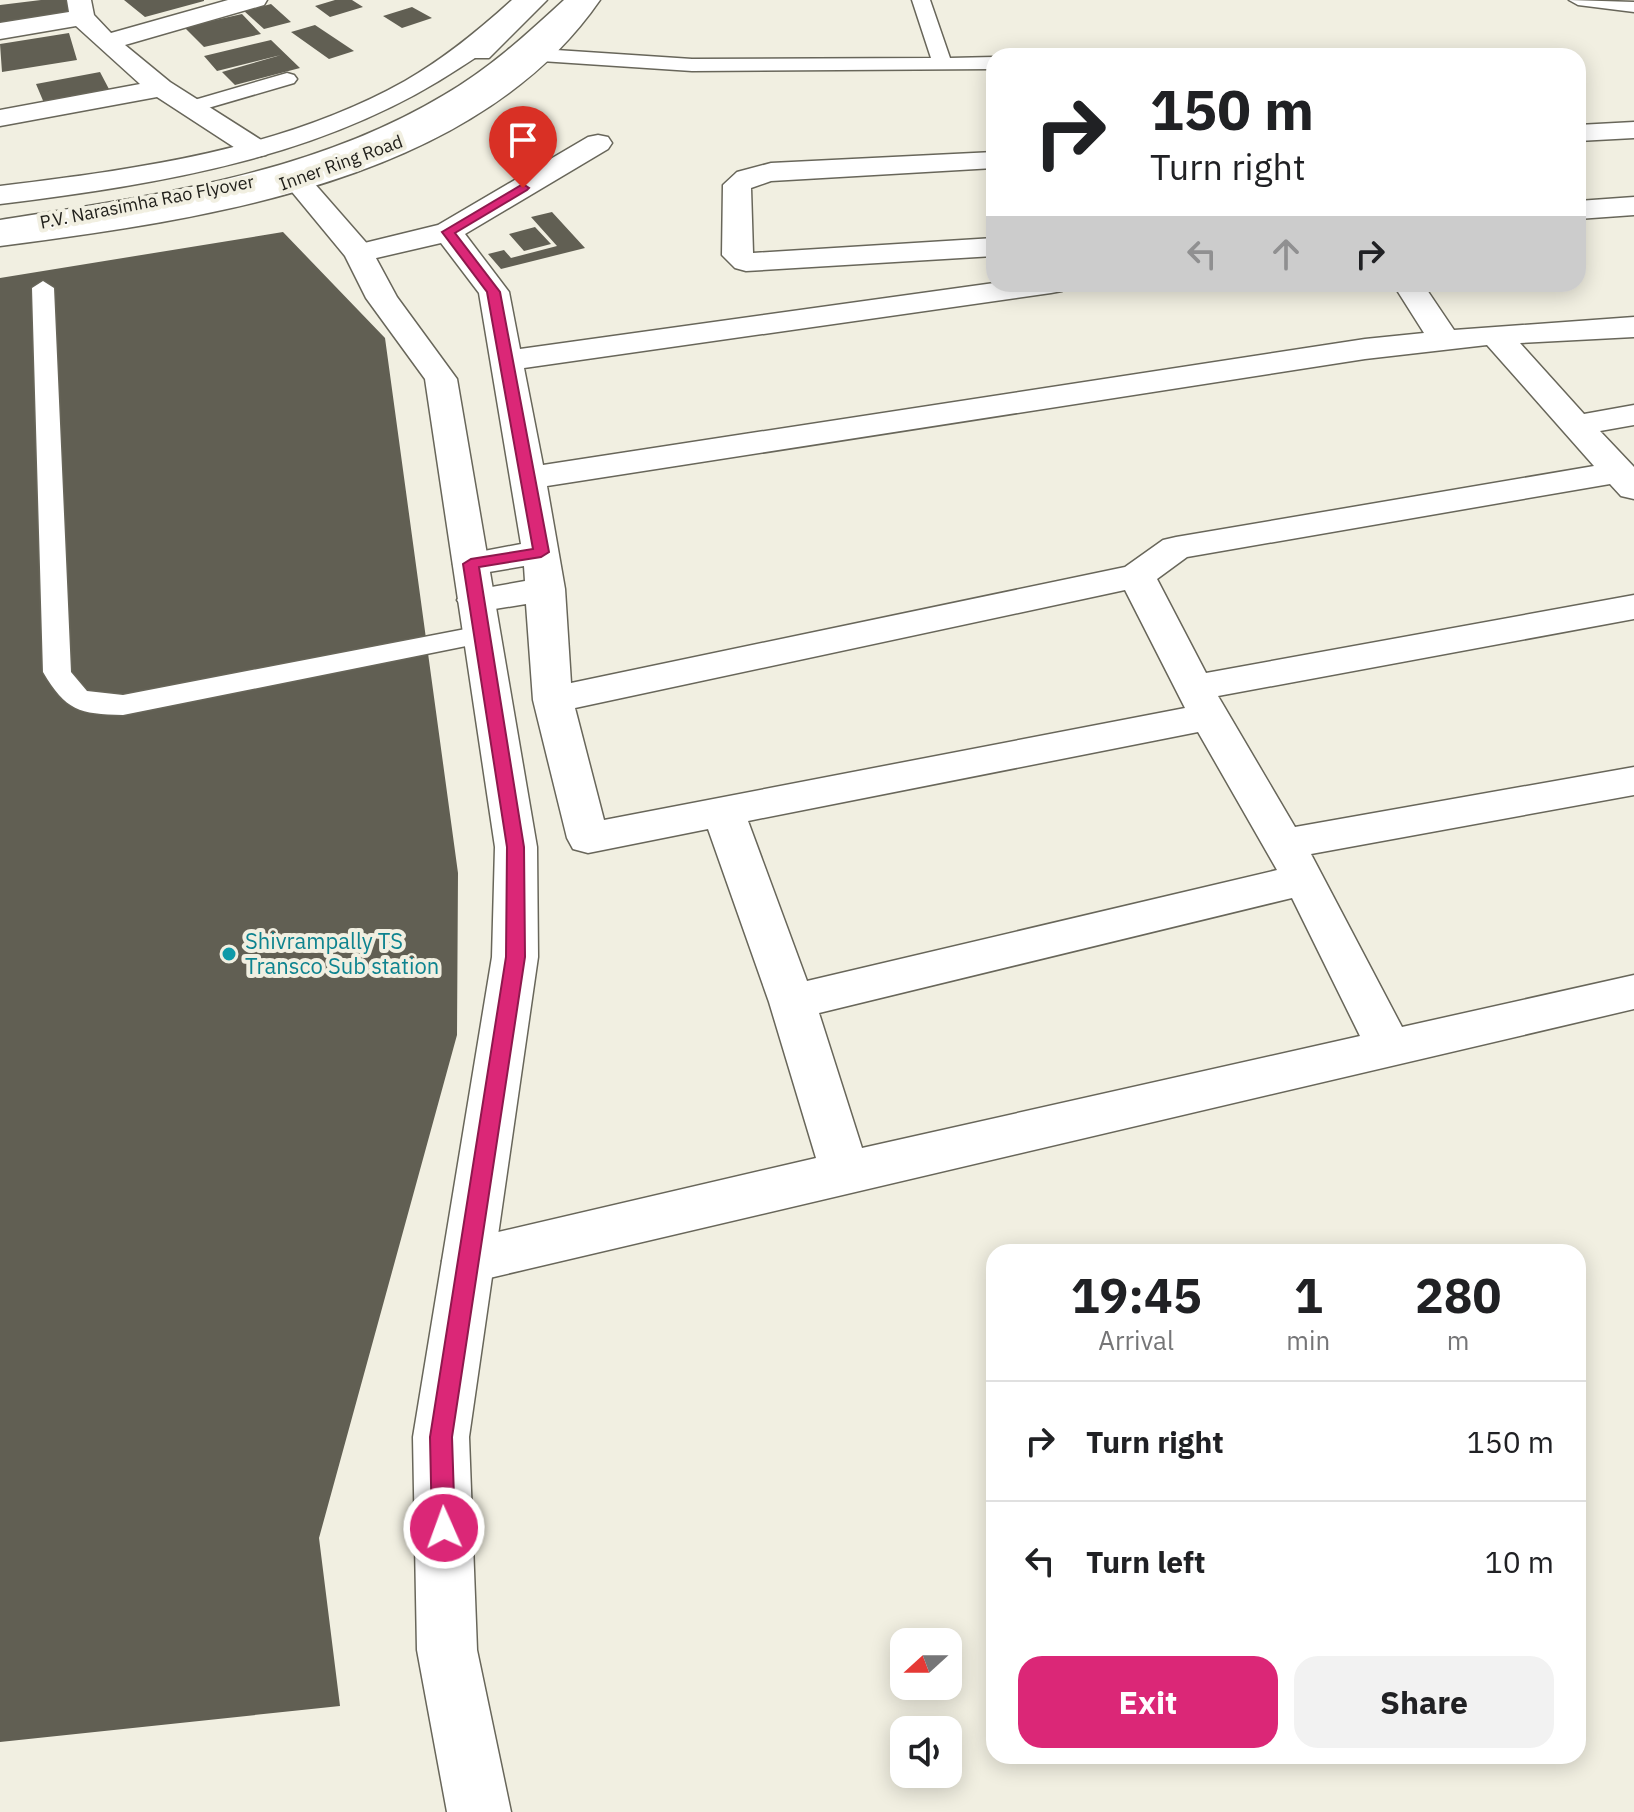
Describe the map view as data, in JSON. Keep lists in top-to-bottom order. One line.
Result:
{"streets":{"main road":["Inner Ring Road","P.V. Narasimha Rao Flyover"]},"places":["Shivrampally TS Transco Sub station"],"north":"left","page":{"turn":["150 m","Turn right"],"eta":["19:45","Arrival","1","min","280","m"],"list":[{"name":"Turn right","value":"150 m"},{"name":"Turn left","value":"10 m"}],"buttons":["Exit","Share"]}}
